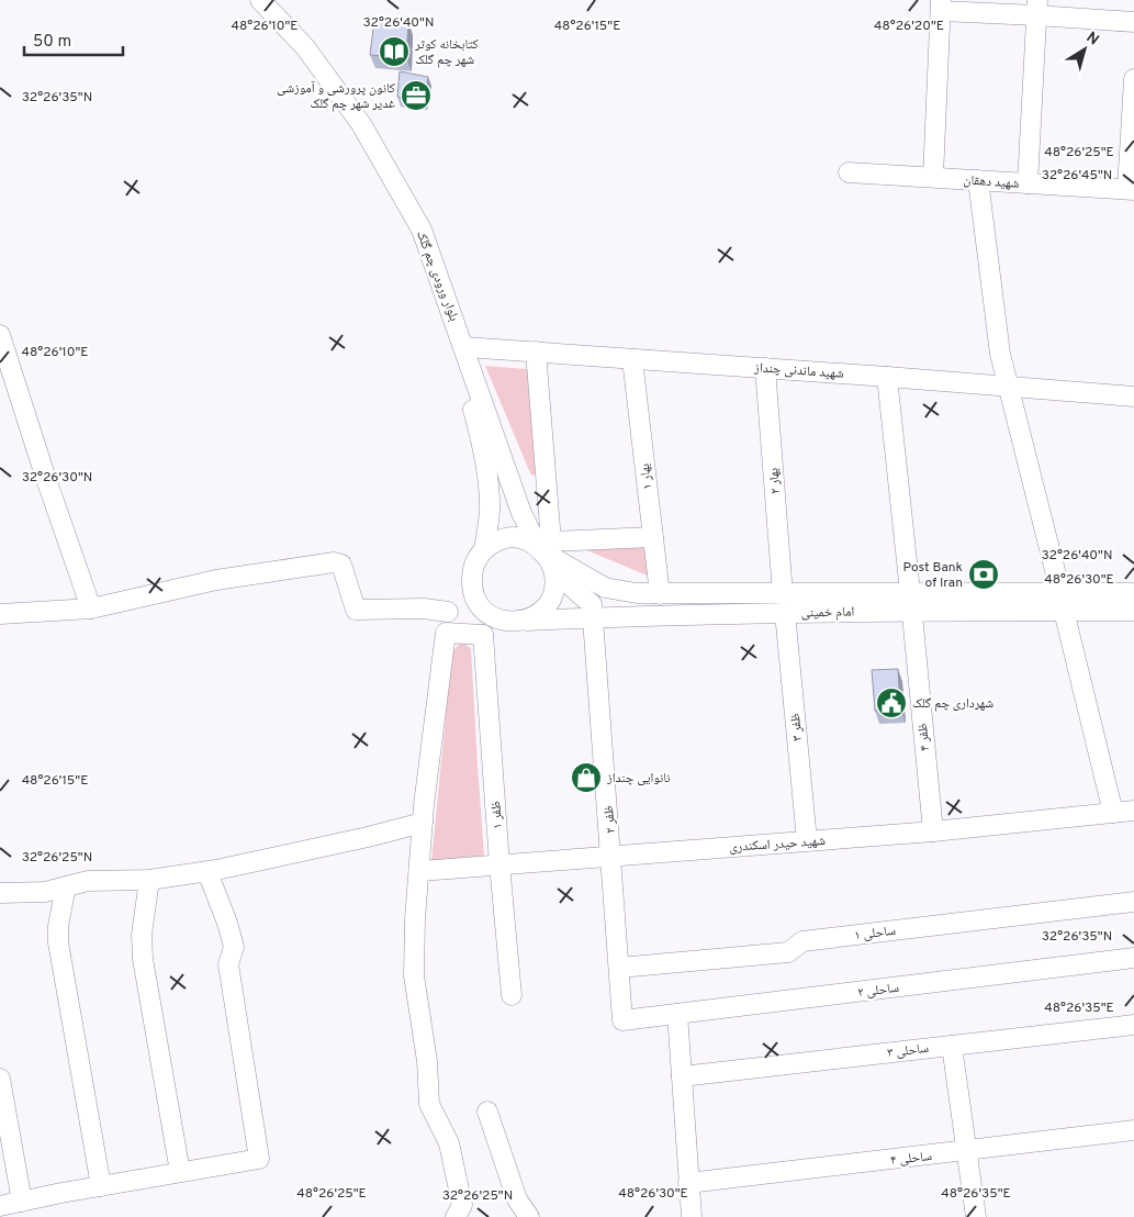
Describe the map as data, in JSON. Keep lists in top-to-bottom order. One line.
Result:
{"streets":{"street":["شهید دهقان","بلوار ورودی چم گلک","شهید ماندنی چنداز","بهار ۱","بهار ۲","امام خمینی","ظفر ۳","ظفر ۴","ظفر ۱","ظفر ۲","شهید حیدر اسکندری","ساحلی ۱","ساحلی ۲","ساحلی ۳","ساحلی ۴"]},"crossings":[["بلوار ورودی چم گلک","شهید ماندنی چنداز"],["بلوار ورودی چم گلک","امام خمینی"],["شهید ماندنی چنداز","بهار ۱"],["شهید ماندنی چنداز","بهار ۲"],["شهید ماندنی چنداز","ظفر ۴"],["بهار ۱","امام خمینی"],["بهار ۲","امام خمینی"],["امام خمینی","ظفر ۳"],["امام خمینی","ظفر ۴"],["امام خمینی","ظفر ۲"],["ظفر ۳","شهید حیدر اسکندری"],["ظفر ۴","شهید حیدر اسکندری"],["ظفر ۱","شهید حیدر اسکندری"],["ظفر ۲","شهید حیدر اسکندری"],["ظفر ۲","ساحلی ۱"],["ظفر ۲","ساحلی ۲"]],"places":{"library":["کتابخانه کوثر شهر چم گلک"],"office":["کانون پرورشی و آموزشی غدیر شهر چم گلک"],"bank":["Post Bank of Iran"],"public building":["شهرداری چم گلک"],"shop":["نانوایی چنداز"]},"scale_bar":"50 m","north":"top right","coordinates":["32°26'40\"N","48°26'10\"E","48°26'15\"E","48°26'20\"E","32°26'35\"N","48°26'25\"E","32°26'45\"N","32°26'30\"N","48°26'30\"E","32°26'25\"N","48°26'35\"E"]}
